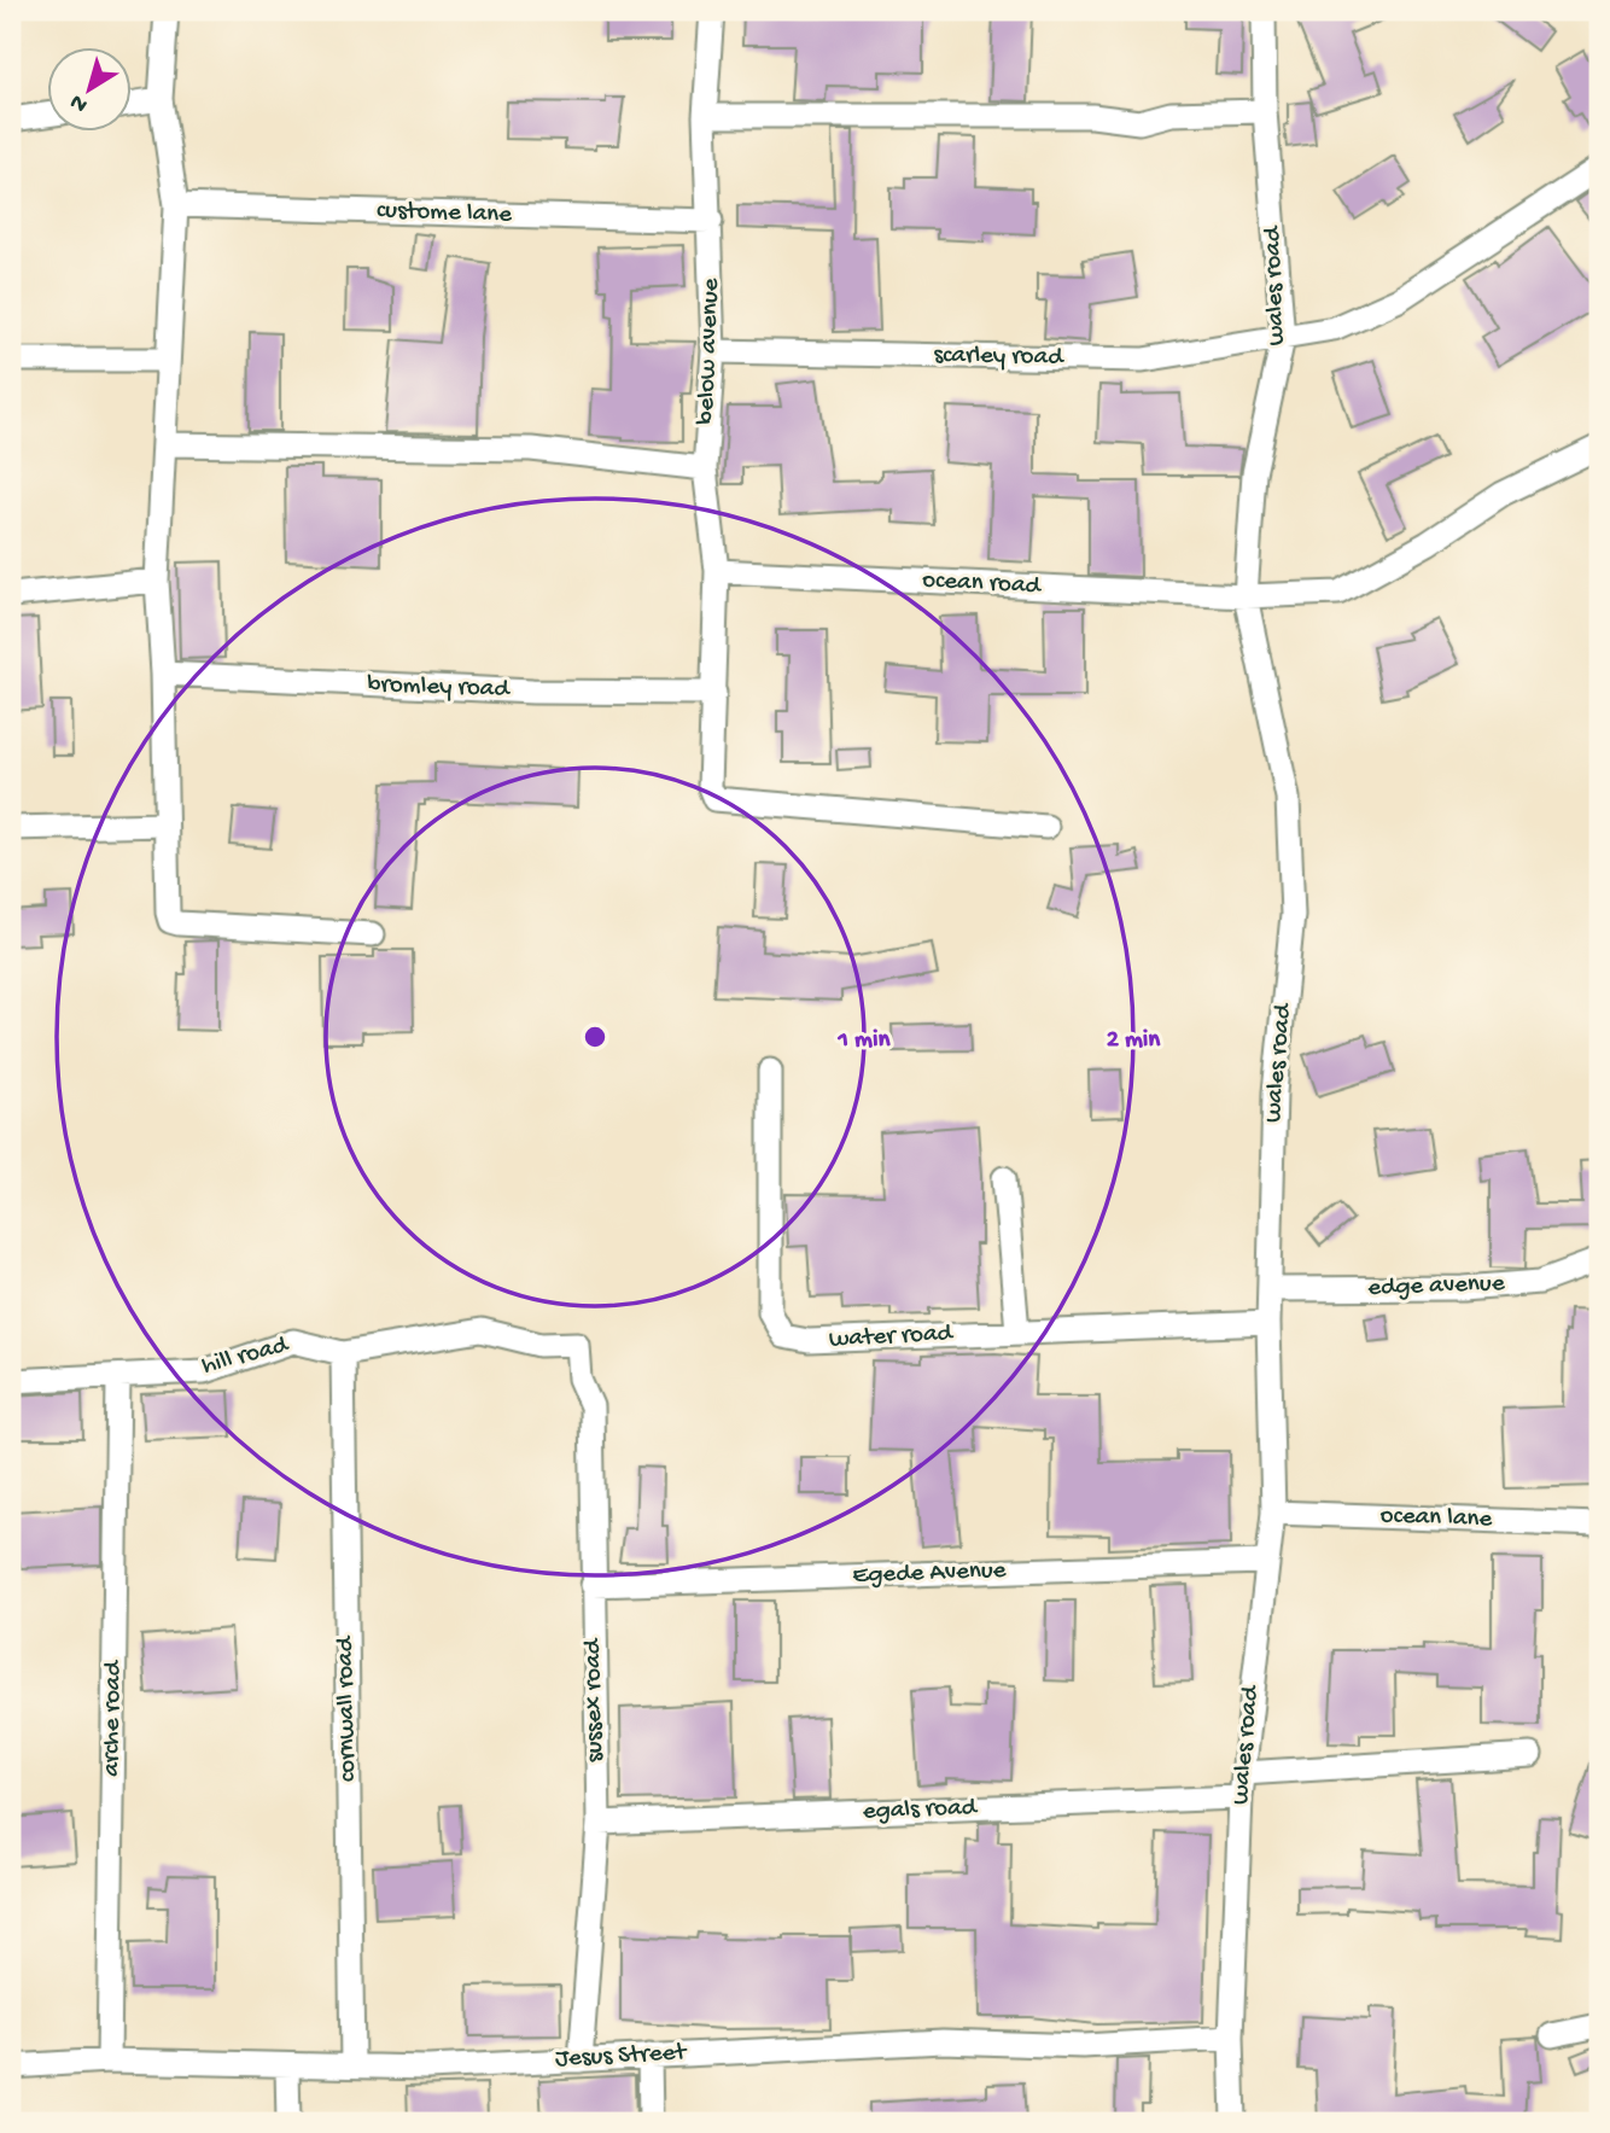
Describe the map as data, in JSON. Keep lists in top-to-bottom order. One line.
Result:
{"streets":{"street":["custome lane","wales road","below avenue","scarley road","ocean road","bromley road","edge avenue","water road","hill road","ocean lane","Egede Avenue","sussex road","cornwall road","arche road","egals road","Jesus Street"]},"crossings":[["custome lane","below avenue"],["wales road","scarley road"],["wales road","ocean road"],["wales road","edge avenue"],["wales road","water road"],["wales road","ocean lane"],["wales road","Egede Avenue"],["wales road","egals road"],["wales road","Jesus Street"],["below avenue","scarley road"],["below avenue","ocean road"],["below avenue","bromley road"],["hill road","sussex road"],["hill road","cornwall road"],["hill road","arche road"],["Egede Avenue","sussex road"],["sussex road","egals road"],["sussex road","Jesus Street"],["cornwall road","Jesus Street"],["arche road","Jesus Street"]],"north":"bottom left","rings":["1 min","2 min"]}
